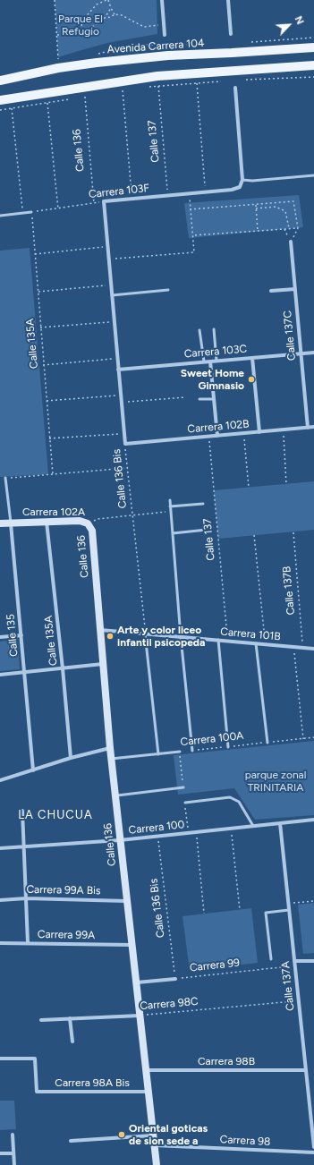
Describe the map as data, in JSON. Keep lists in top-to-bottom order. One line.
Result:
{"streets":{"main road":["Avenida Carrera 104"],"street":["Calle 136","Carrera 103F","Calle 137C","Calle 135A","Carrera 103C","Carrera 102B","Calle 136 Bis","Carrera 102A","Carrera 101B","Calle 135","Carrera 100","Carrera 99A Bis","Carrera 99A","Carrera 99","Calle 137A","Carrera 98C","Carrera 98B","Carrera 98A Bis","Carrera 98"],"lane":["Carrera 100A"],"path":["Calle 137","Calle 137B"]},"crossings":[["Calle 137","Carrera 103F"],["Calle 137","Carrera 102B"],["Calle 137","Carrera 101B"],["Calle 136","Carrera 103F"],["Calle 136","Carrera 102A"],["Calle 136","Carrera 101B"],["Calle 136","Carrera 100A"],["Calle 136","Carrera 100"],["Calle 136","Carrera 99A Bis"],["Calle 136","Carrera 99A"],["Calle 136","Carrera 99"],["Calle 136","Carrera 98C"],["Calle 136","Carrera 98B"],["Calle 136","Carrera 98A Bis"],["Calle 136","Carrera 98"],["Carrera 103F","Calle 135A"],["Carrera 103F","Calle 136 Bis"],["Calle 137C","Carrera 103C"],["Calle 137C","Carrera 102B"],["Calle 135A","Carrera 102A"],["Carrera 103C","Calle 136 Bis"],["Carrera 102B","Calle 136 Bis"],["Calle 136 Bis","Carrera 102A"],["Calle 136 Bis","Carrera 101B"],["Calle 136 Bis","Carrera 100"],["Calle 136 Bis","Carrera 99"],["Carrera 102A","Calle 135"],["Calle 137B","Carrera 101B"],["Carrera 100","Calle 137A"],["Carrera 99","Calle 137A"],["Calle 137A","Carrera 98C"],["Calle 137A","Carrera 98B"]],"districts":["LA CHUCUA"],"parks":["Parque El Refugio","parque zonal TRINITARIA"],"places":["Sweet Home Gimnasio","Arte y color liceo infantil psicopeda","Oriental goticas de sion sede a"],"north":"top right"}
